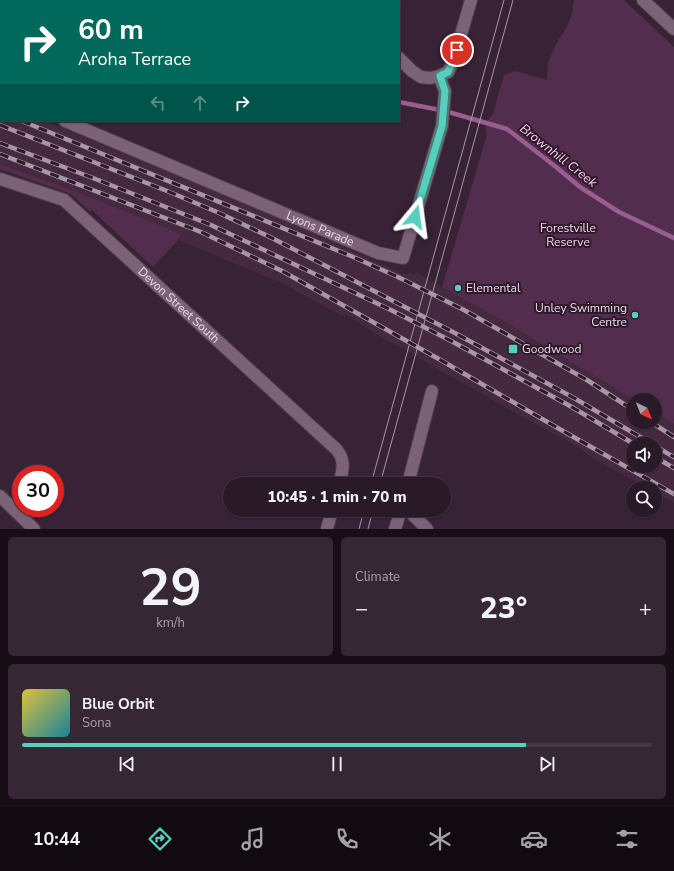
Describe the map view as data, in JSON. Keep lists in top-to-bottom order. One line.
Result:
{"streets":{"street":["Lyons Parade","Devon Street South"]},"water":["Brownhill Creek"],"parks":["Forestville Reserve"],"places":{"other":["Elemental","Unley Swimming Centre"],"transit":["Goodwood"]},"north":"bottom right","page":{"turn":["60 m","Aroha Terrace"],"limit":"30","trip":"10:45 · 1 min · 70 m","tile":[["29","km/h"],"Climate"],"heat":["−","23°","+"],"song":["Blue Orbit","Sona"],"tabs":"10:44"}}
